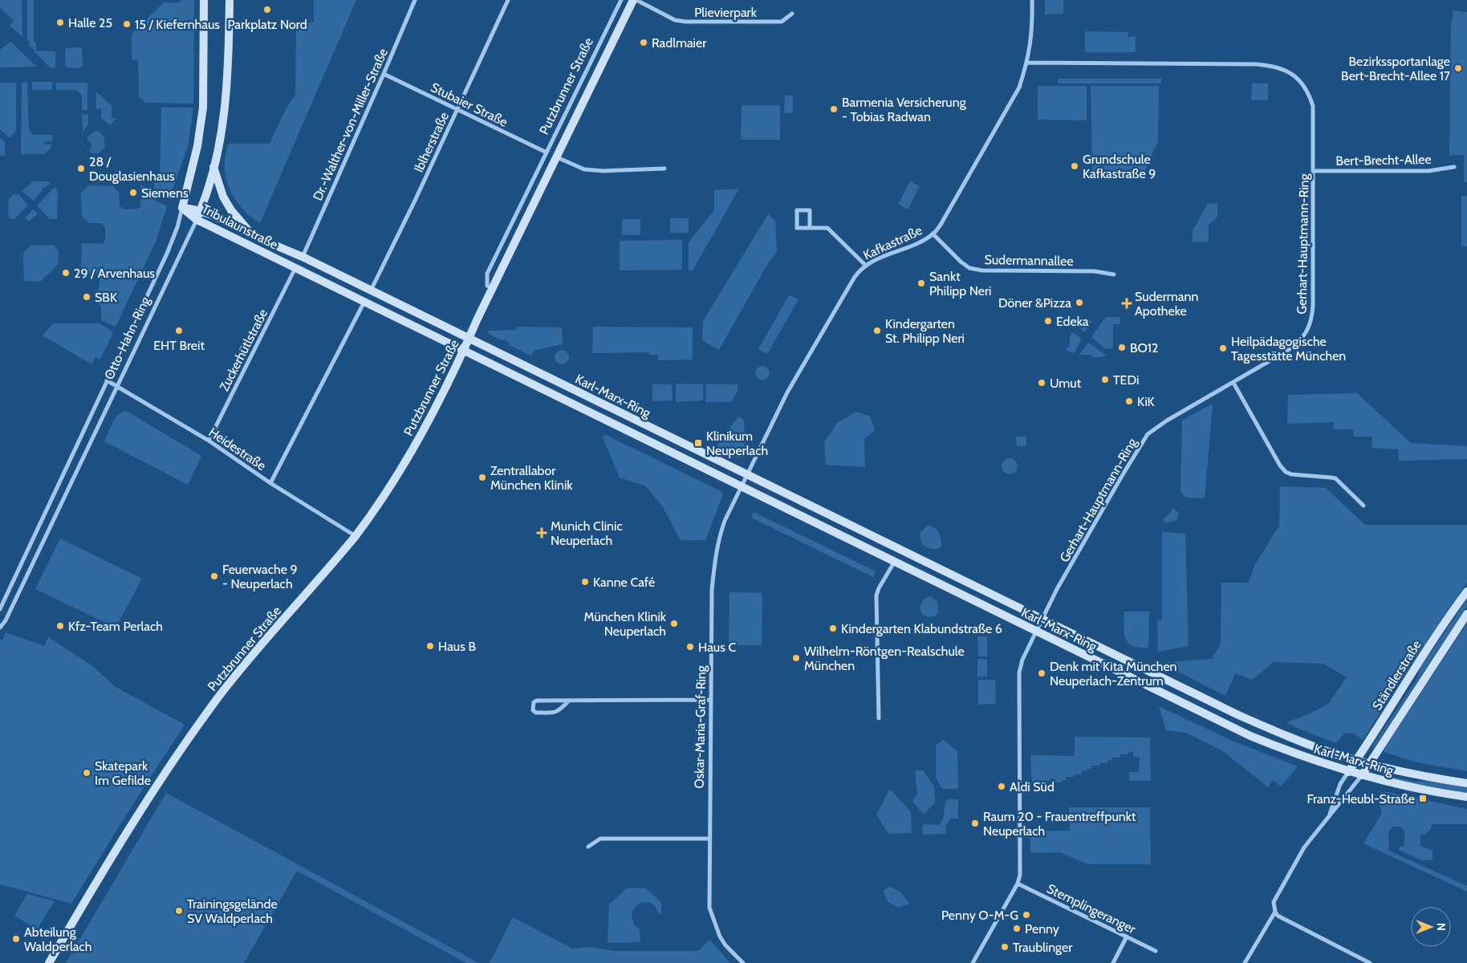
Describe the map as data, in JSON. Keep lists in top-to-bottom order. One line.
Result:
{"streets":{"main road":["Putzbrunner Straße","Tribulaunstraße","Otto-Hahn-Ring","Karl-Marx-Ring","Ständlerstraße"],"street":["Plievierpark","Stubaier Straße","Dr.-Walther-von-Miller-Straße","Iblherstraße","Bert-Brecht-Allee","Kafkastraße","Gerhart-Hauptmann-Ring","Sudermannallee","Zuckerhütlstraße","Heidestraße","Oskar-Maria-Graf-Ring","Stemplingeranger"]},"crossings":[["Putzbrunner Straße","Stubaier Straße"],["Putzbrunner Straße","Tribulaunstraße"],["Putzbrunner Straße","Karl-Marx-Ring"],["Putzbrunner Straße","Heidestraße"],["Stubaier Straße","Dr.-Walther-von-Miller-Straße"],["Stubaier Straße","Iblherstraße"],["Dr.-Walther-von-Miller-Straße","Tribulaunstraße"],["Iblherstraße","Tribulaunstraße"],["Bert-Brecht-Allee","Gerhart-Hauptmann-Ring"],["Tribulaunstraße","Otto-Hahn-Ring"],["Tribulaunstraße","Zuckerhütlstraße"],["Tribulaunstraße","Karl-Marx-Ring"],["Kafkastraße","Gerhart-Hauptmann-Ring"],["Kafkastraße","Sudermannallee"],["Kafkastraße","Karl-Marx-Ring"],["Gerhart-Hauptmann-Ring","Karl-Marx-Ring"],["Otto-Hahn-Ring","Heidestraße"],["Zuckerhütlstraße","Heidestraße"],["Karl-Marx-Ring","Ständlerstraße"],["Karl-Marx-Ring","Oskar-Maria-Graf-Ring"]],"places":{"other":["Parkplatz Nord","Halle 25","15 / Kiefernhaus","Radlmaier","Bezirkssportanlage Bert-Brecht-Allee 17","Barmenia Versicherung - Tobias Radwan","Grundschule Kafkastraße 9","28 / Douglasienhaus","Siemens","29 / Arvenhaus","Sankt Philipp Neri","SBK","Döner &Pizza","Edeka","EHT Breit","Kindergarten St. Philipp Neri","BO12","Heilpädagogische Tagesstätte München","TEDi","Umut","KiK","Zentrallabor München Klinik","Feuerwache 9 - Neuperlach","Kanne Café","München Klinik Neuperlach","Kfz-Team Perlach","Kindergarten Klabundstraße 6","Haus B","Haus C","Wilhelm-Röntgen-Realschule München","Denk mit Kita München Neuperlach-Zentrum","Skatepark Im Gefilde","Aldi Süd","Raum 20 - Frauentreffpunkt Neuperlach","Trainingsgelände SV Waldperlach","Penny O-M-G","Penny","Abteilung Waldperlach","Traublinger"],"health":["Sudermann Apotheke","Munich Clinic Neuperlach"],"transit":["Klinikum Neuperlach","Franz-Heubl-Straße"]},"north":"right"}
